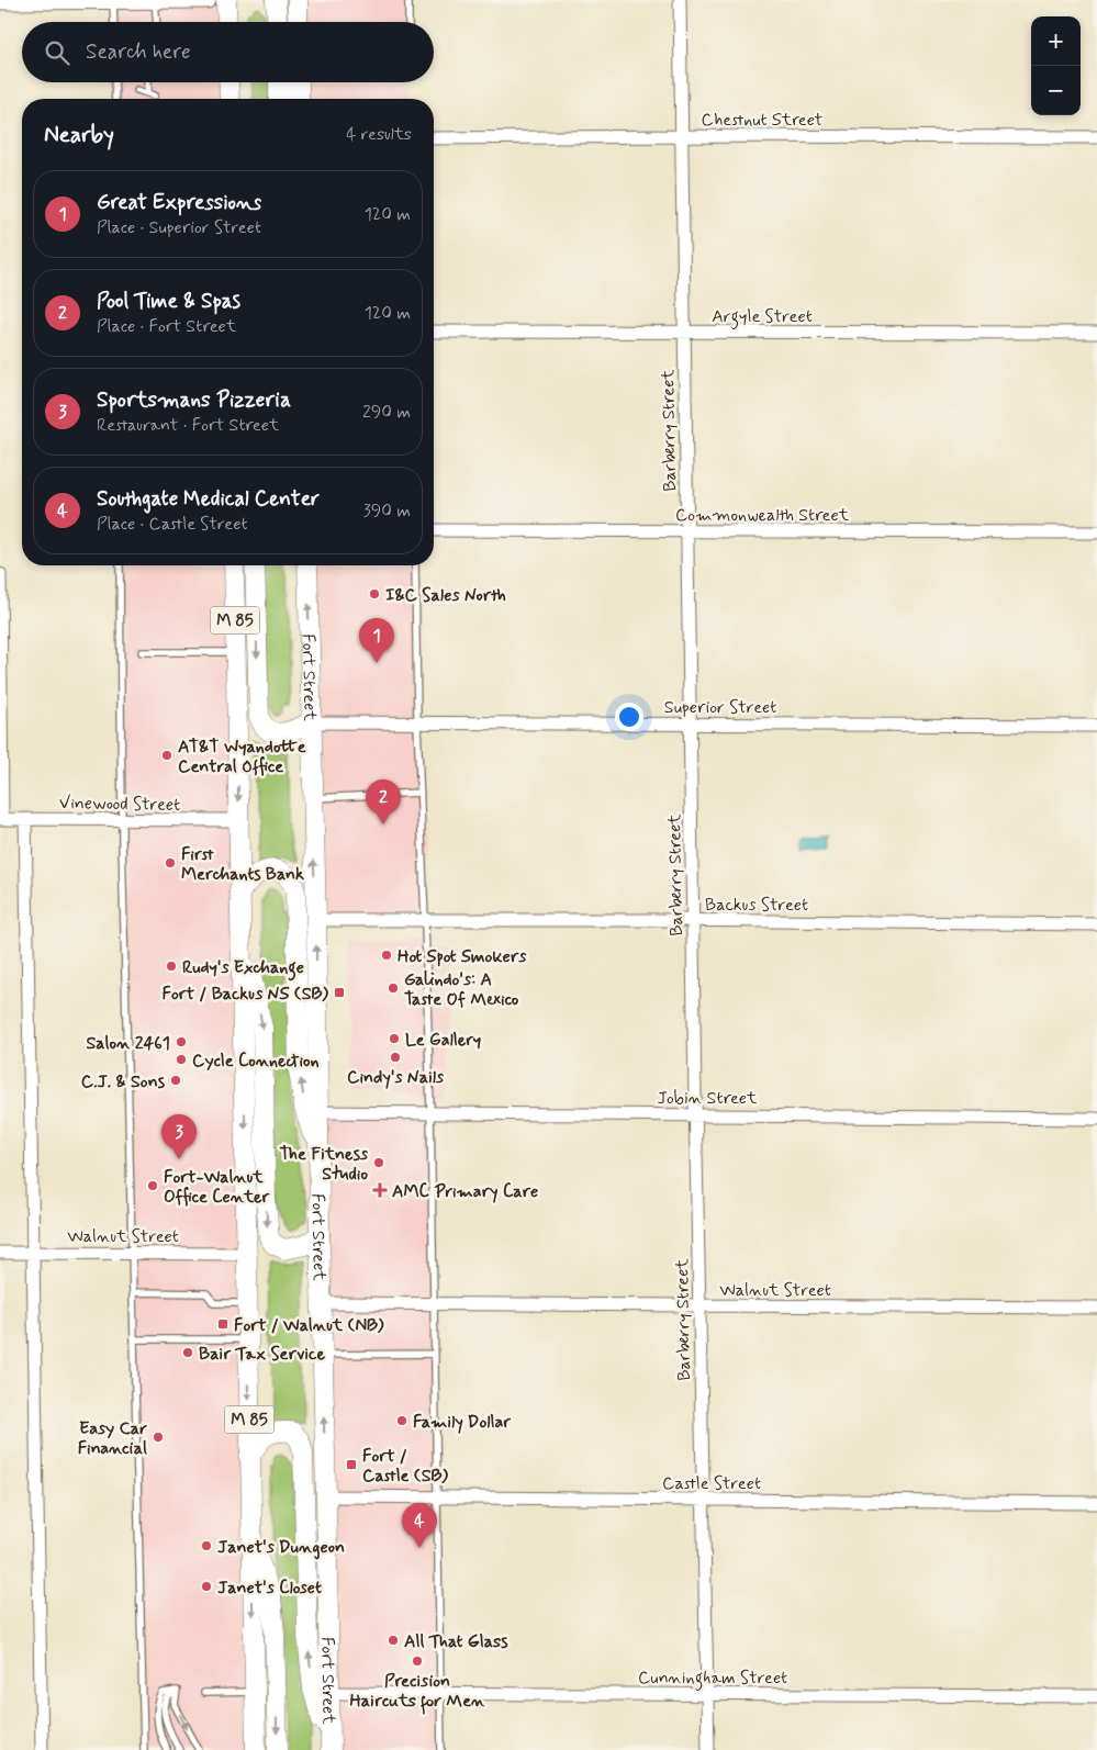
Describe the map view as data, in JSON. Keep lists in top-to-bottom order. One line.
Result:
{"streets":{"main road":["M 85","Fort Street"],"street":["Chestnut Street","Argyle Street","Barberry Street","Commonwealth Street","Superior Street","Vinewood Street","Backus Street","Jobin Street","Walnut Street","Castle Street","Cunningham Street"]},"crossings":[["Chestnut Street","Barberry Street"],["Argyle Street","Barberry Street"],["Barberry Street","Commonwealth Street"],["Barberry Street","Superior Street"],["Barberry Street","Backus Street"],["Barberry Street","Jobin Street"],["Barberry Street","Walnut Street"],["Barberry Street","Castle Street"],["Barberry Street","Cunningham Street"],["M 85","Vinewood Street"],["M 85","Walnut Street"],["Fort Street","Superior Street"],["Fort Street","Backus Street"],["Fort Street","Jobin Street"],["Fort Street","Walnut Street"],["Fort Street","Castle Street"],["Fort Street","Cunningham Street"]],"places":{"other":["I&C Sales North","AT&T Wyandotte Central Office","First Merchants Bank","Hot Spot Smokers","Rudy's Exchange","Galindo's: A Taste Of Mexico","Le Gallery","Salon 2461","Cindy's Nails","Cycle Connection","C.J. & Sons","The Fitness Studio","Fort-Walnut Office Center","Bair Tax Service","Family Dollar","Easy Car Financial","Janet's Dungeon","Janet's Closet","All That Glass","Precision Haircuts for Men"],"transit":["Fort / Backus NS (SB)","Fort / Walnut (NB)","Fort / Castle (SB)"],"health":["AMC Primary Care"]},"page":{"map_buttons":["+","−"],"search":"Search here","heading":["Nearby","4 results"],"list":[{"mark":"1","name":"Great Expressions","note":"Place · Superior Street","value":"120 m"},{"mark":"2","name":"Pool Time & Spas","note":"Place · Fort Street","value":"120 m"},{"mark":"3","name":"Sportsmans Pizzeria","note":"Restaurant · Fort Street","value":"290 m"},{"mark":"4","name":"Southgate Medical Center","note":"Place · Castle Street","value":"390 m"}],"pins":["1","2","3","4"]}}
